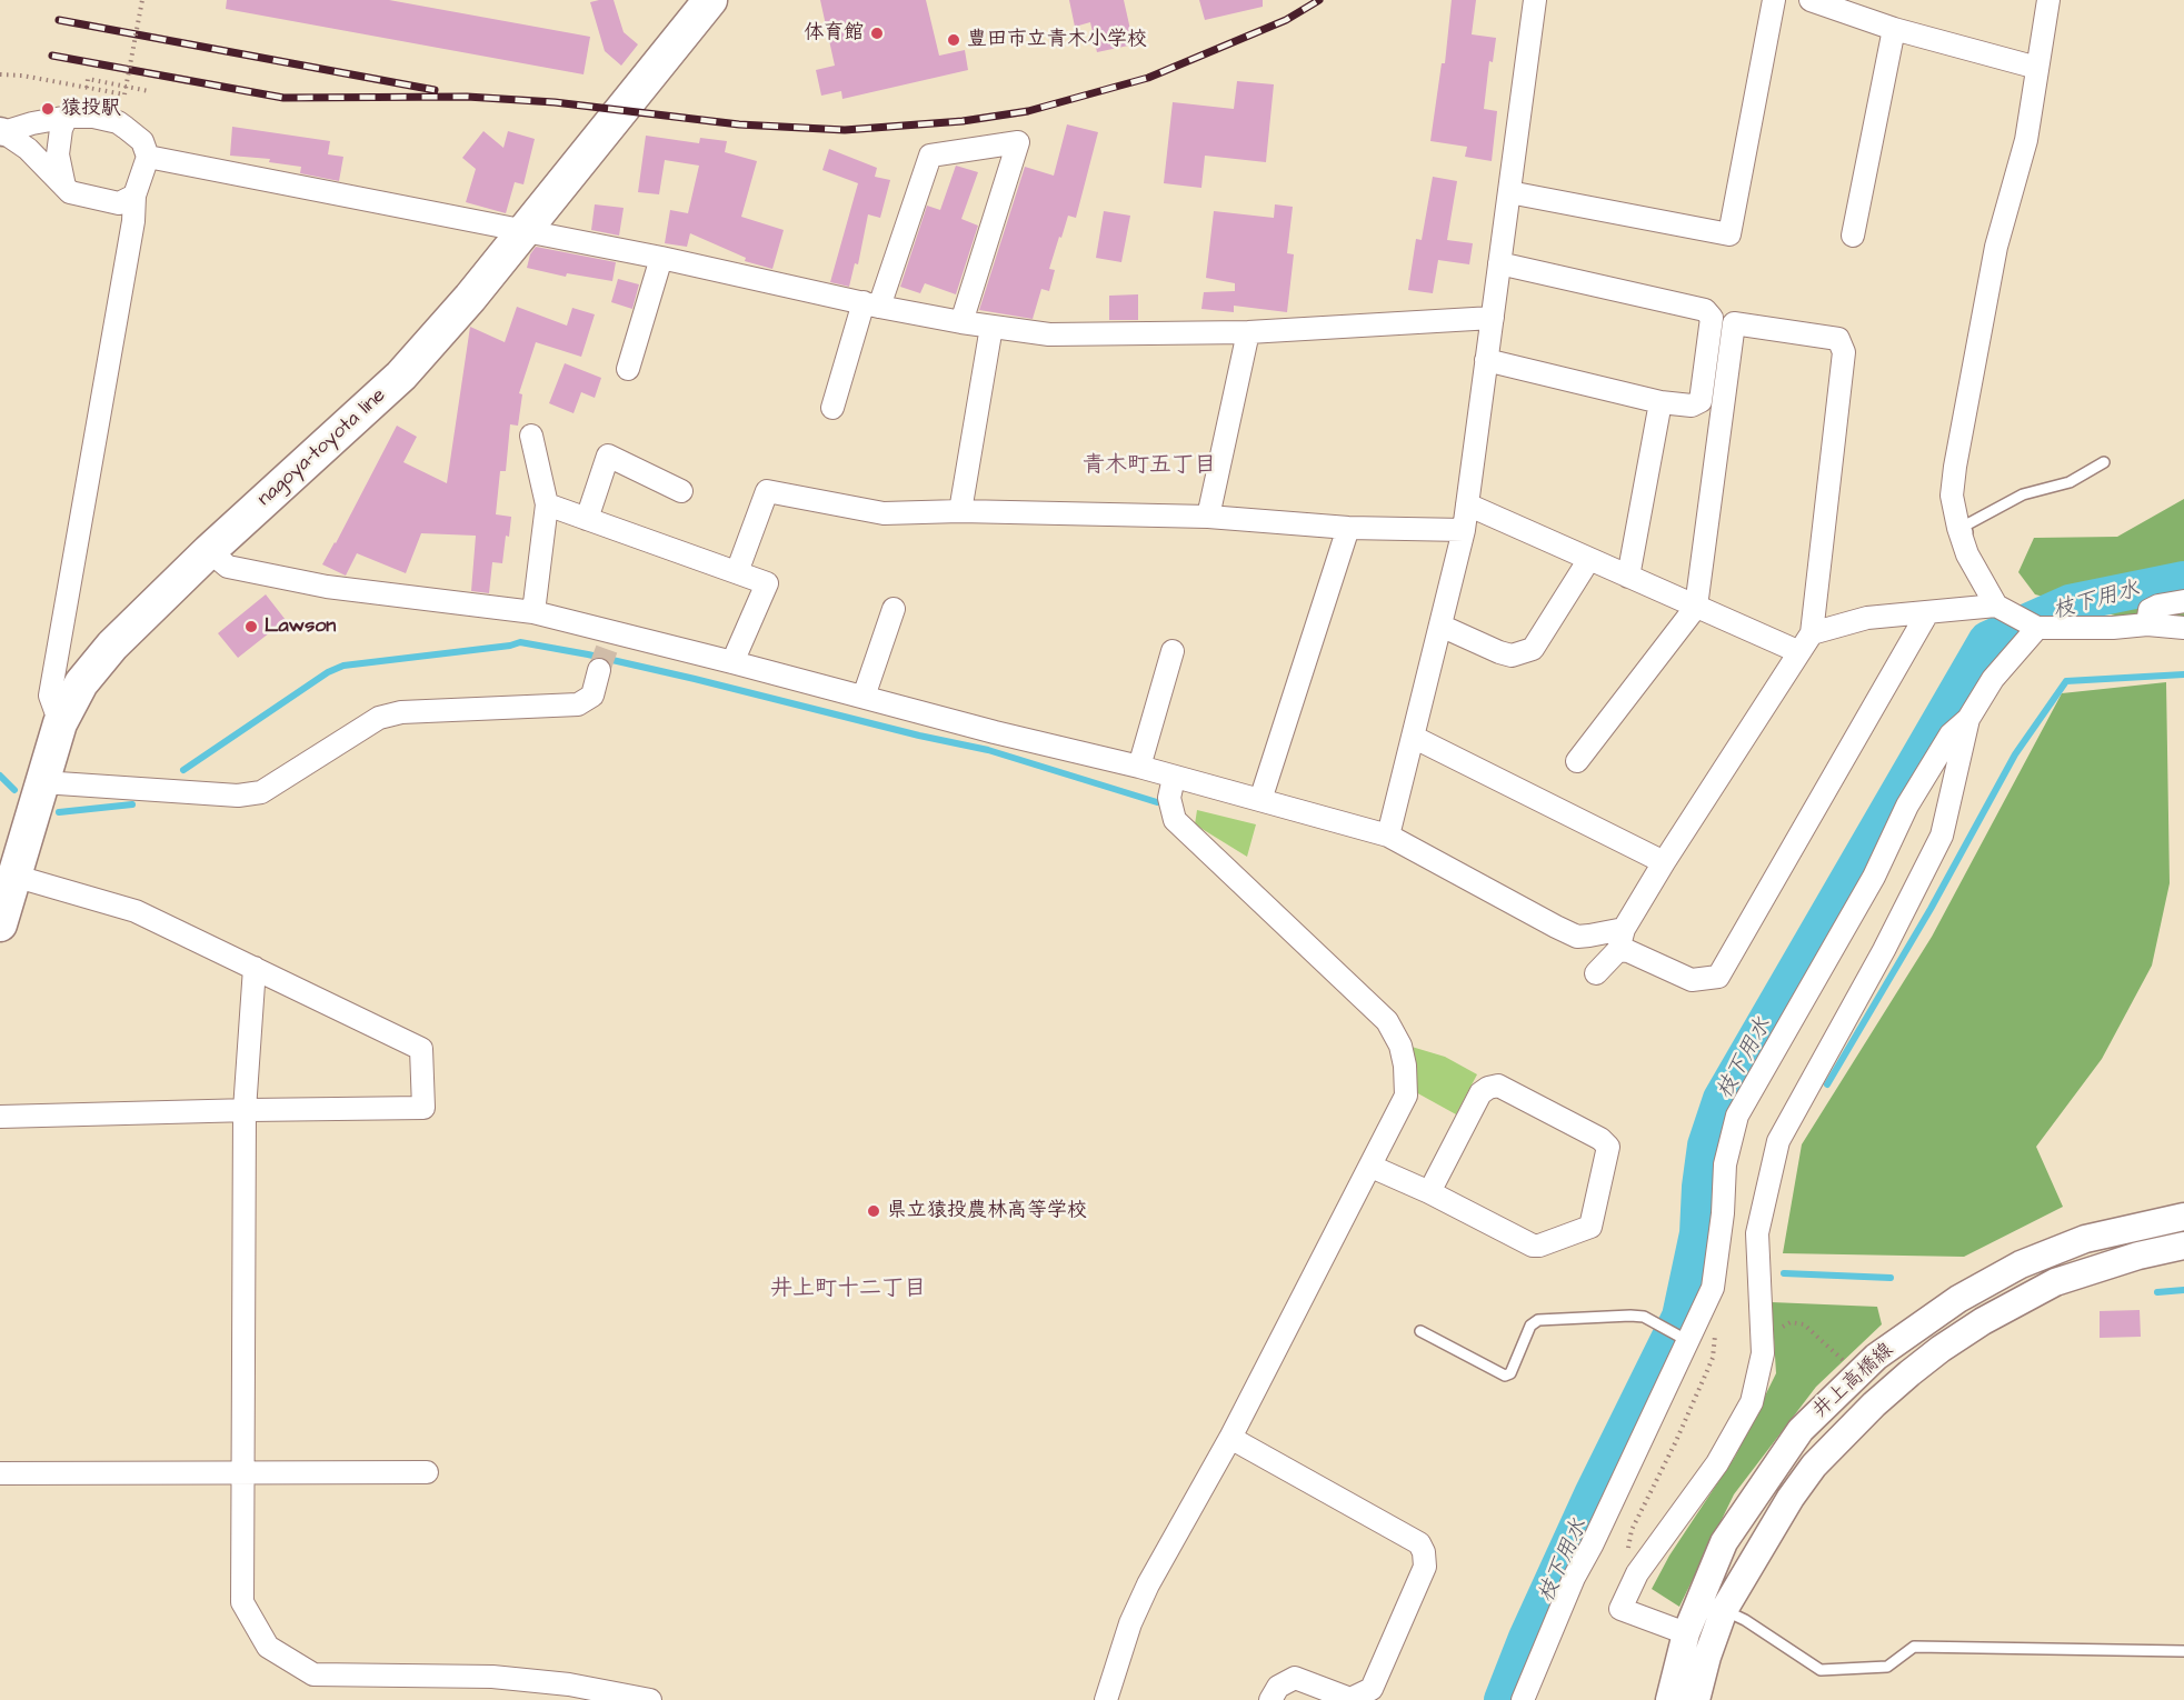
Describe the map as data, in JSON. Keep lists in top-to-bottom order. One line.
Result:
{"streets":{"main road":["nagoya-toyota line"],"street":["井上高橋線"]},"districts":["青木町五丁目","井上町十二丁目"],"water":["枝下用水"],"places":["体育館","豊田市立青木小学校","猿投駅","Lawson","県立猿投農林高等学校"]}
